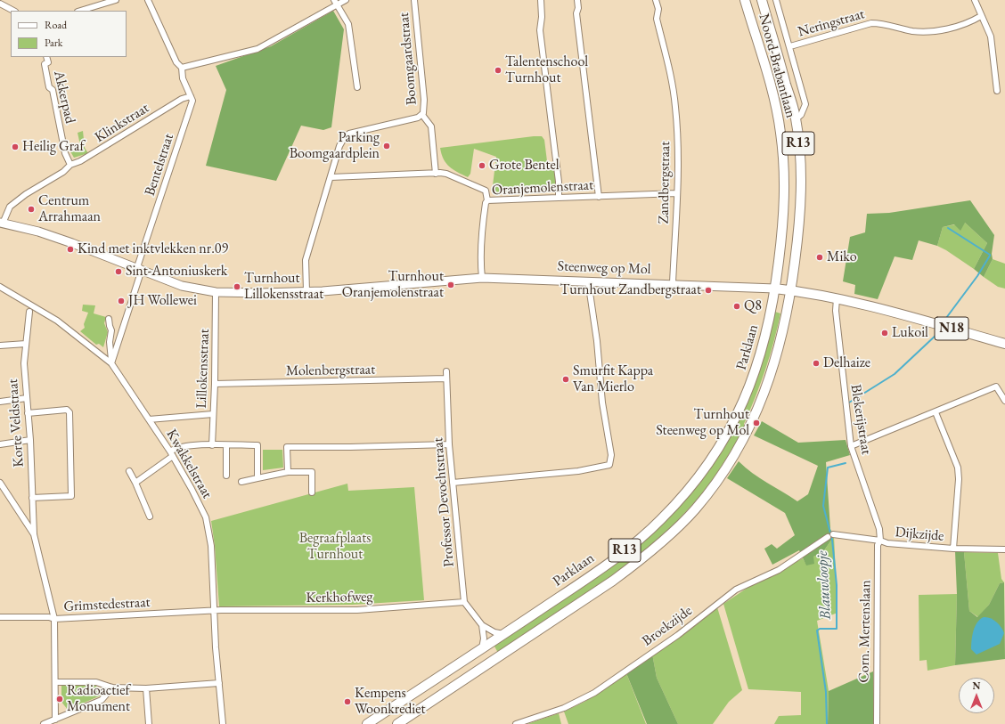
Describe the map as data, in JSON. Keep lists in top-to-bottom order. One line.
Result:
{"streets":{"main road":["Noord-Brabantlaan","R13","Steenweg op Mol","N18","Parklaan"],"street":["Neringstraat","Boomgaardstraat","Akkerpad","Klinkstraat","Bentelstraat","Zandbergstraat","Oranjemolenstraat","Lillokensstraat","Molenbergstraat","Blekerijstraat","Korte Veldstraat","Kwakkelstraat","Professor Devochtstraat","Dijkzijde","Kerkhofweg","Grimstedestraat","Broekzijde","Corn. Mertenslaan"]},"crossings":[["Neringstraat","Noord-Brabantlaan"],["Boomgaardstraat","Steenweg op Mol"],["Noord-Brabantlaan","Steenweg op Mol"],["Noord-Brabantlaan","Parklaan"],["Akkerpad","Klinkstraat"],["Klinkstraat","Bentelstraat"],["Klinkstraat","Steenweg op Mol"],["Bentelstraat","Steenweg op Mol"],["Bentelstraat","Kwakkelstraat"],["Zandbergstraat","Oranjemolenstraat"],["Zandbergstraat","Steenweg op Mol"],["Oranjemolenstraat","Steenweg op Mol"],["Steenweg op Mol","Parklaan"],["Steenweg op Mol","Lillokensstraat"],["Steenweg op Mol","Blekerijstraat"],["Lillokensstraat","Molenbergstraat"],["Molenbergstraat","Professor Devochtstraat"],["Blekerijstraat","Dijkzijde"],["Blekerijstraat","Corn. Mertenslaan"],["Kwakkelstraat","Kerkhofweg"],["Kwakkelstraat","Grimstedestraat"],["Professor Devochtstraat","Kerkhofweg"],["Dijkzijde","Broekzijde"],["Dijkzijde","Corn. Mertenslaan"],["Kerkhofweg","Grimstedestraat"]],"water":["Blauwloopje"],"parks":["Begraafplaats Turnhout"],"places":["Talentenschool Turnhout","Parking Boomgaardplein","Heilig Graf","Grote Bentel","Centrum Arrahmaan","Kind met inktvlekken nr.09","Miko","Sint-Antoniuskerk","Turnhout Oranjemolenstraat","Turnhout Lillokensstraat","Turnhout Zandbergstraat","JH Wollewei","Q8","Lukoil","Delhaize","Smurfit Kappa Van Mierlo","Turnhout Steenweg op Mol","Radioactief Monument","Kempens Woonkrediet"],"legend":["Road","Park"],"north":"top"}
